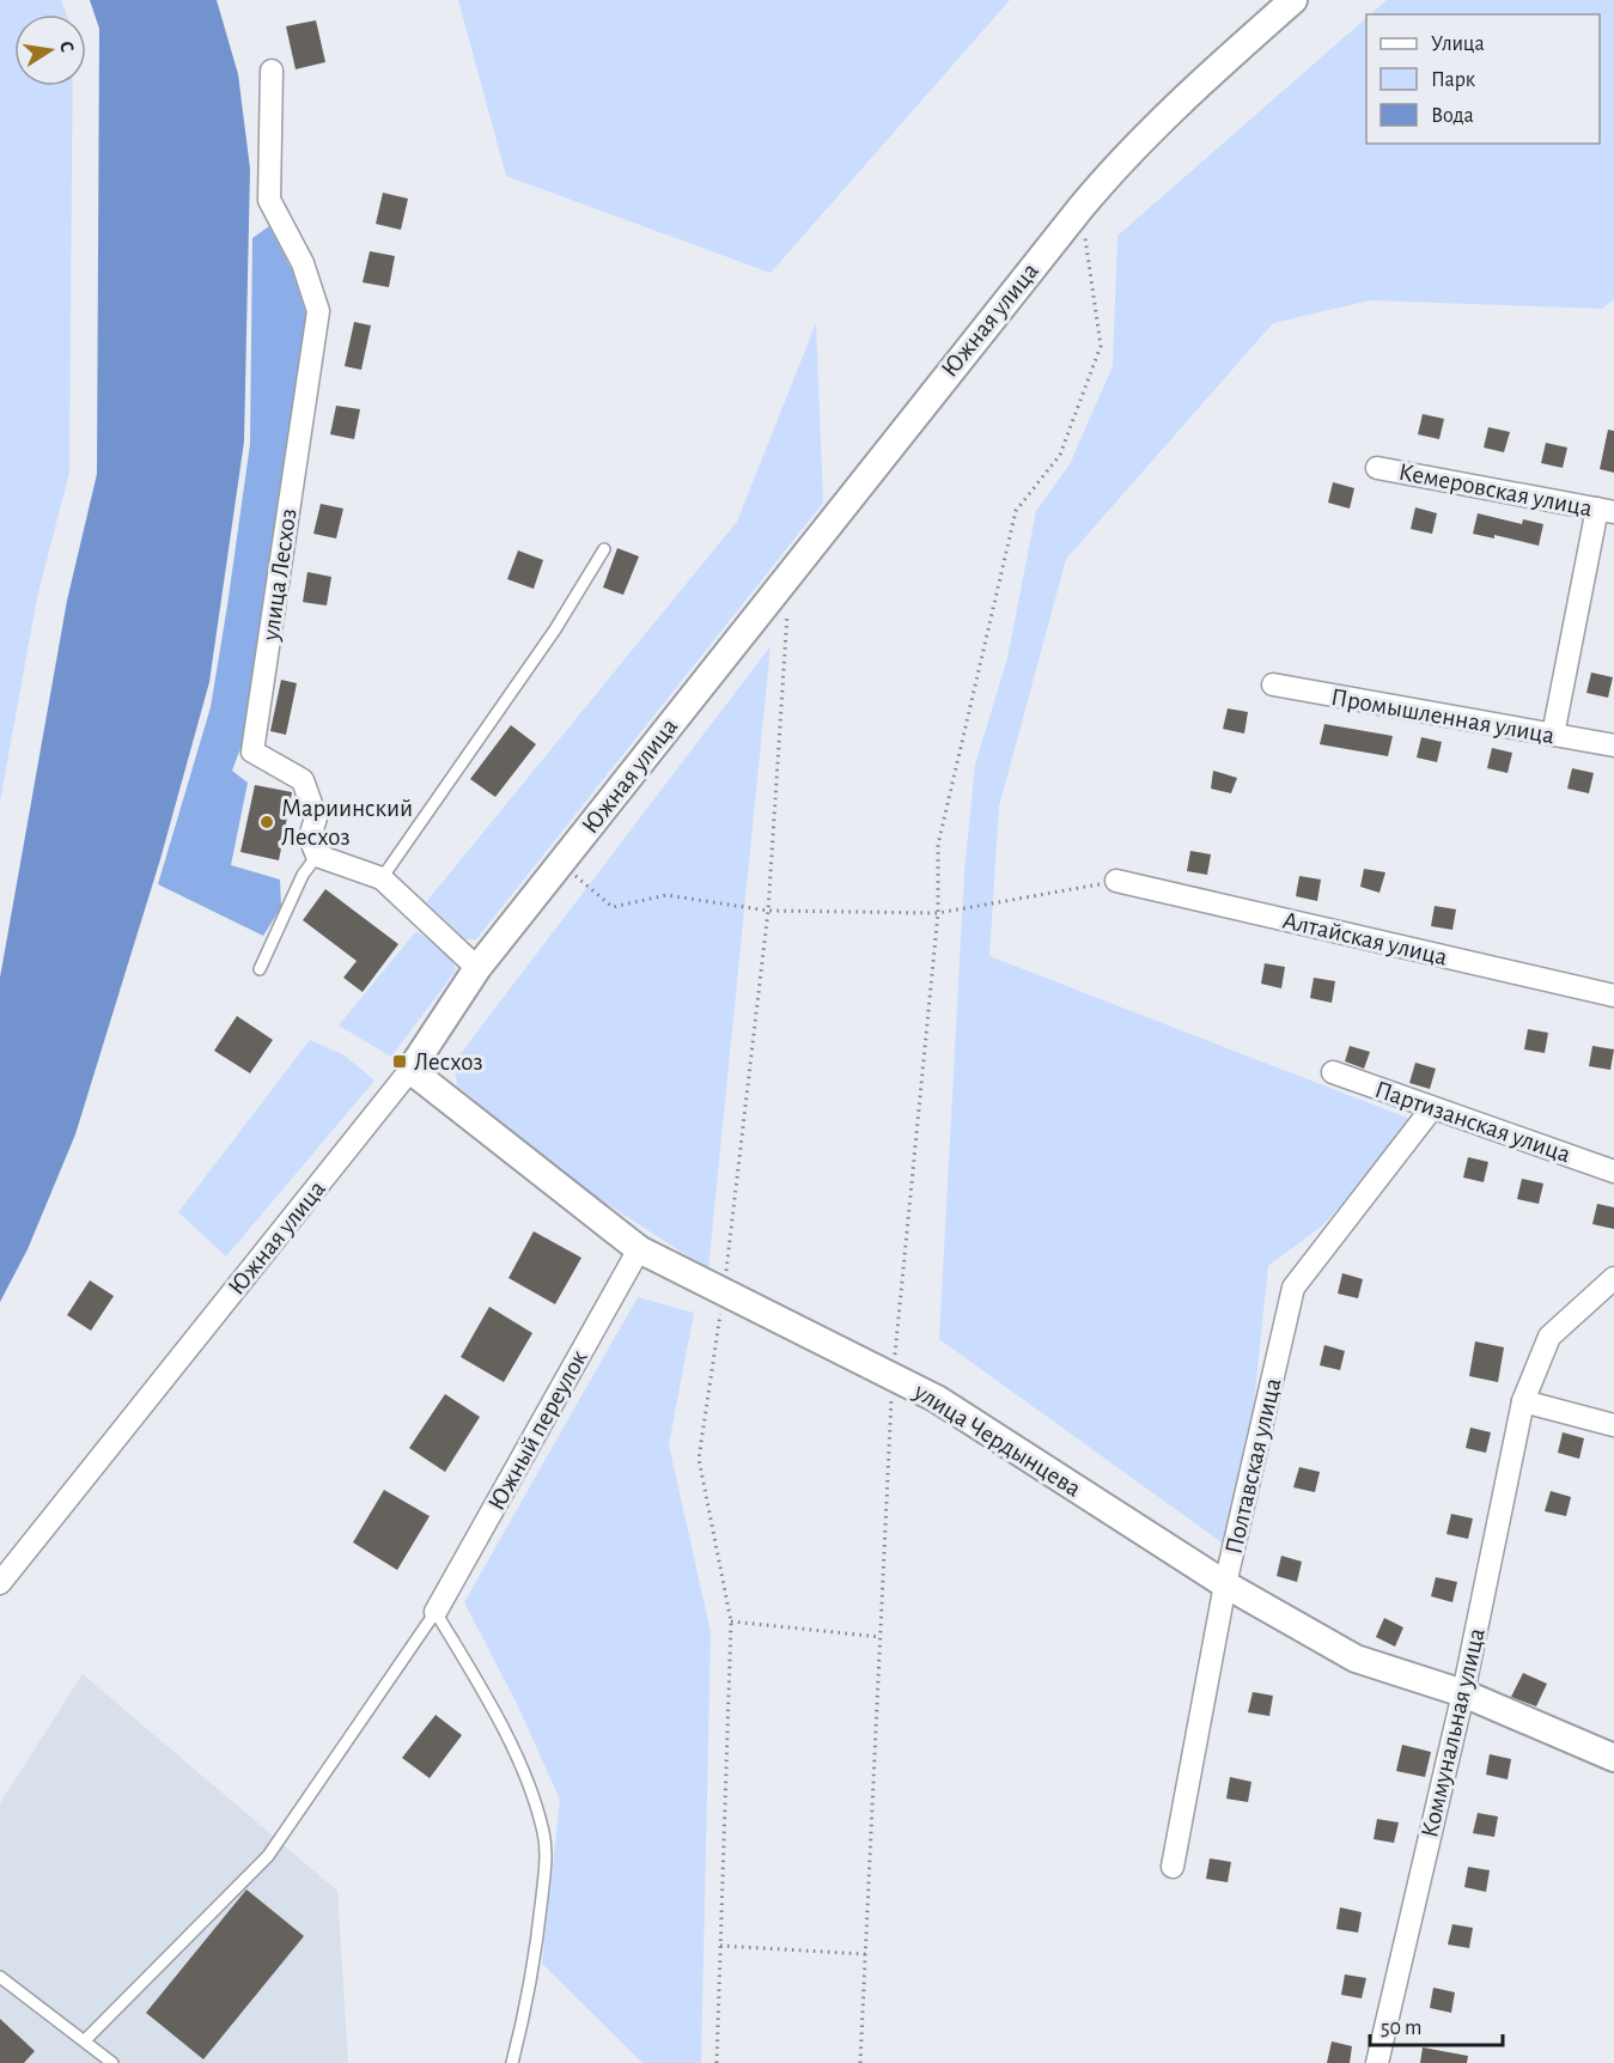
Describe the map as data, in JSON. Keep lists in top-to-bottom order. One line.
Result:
{"streets":{"street":["Южная улица","Кемеровская улица","улица Лесхоз","Промышленная улица","Алтайская улица","Партизанская улица","Южный переулок","улица Чердынцева","Полтавская улица","Коммунальная улица"]},"crossings":[["Южная улица","улица Чердынцева"],["Партизанская улица","Полтавская улица"],["Южный переулок","улица Чердынцева"],["улица Чердынцева","Полтавская улица"],["улица Чердынцева","Коммунальная улица"]],"places":{"other":["Мариинский Лесхоз"],"transit":["Лесхоз"]},"legend":["Улица","Парк","Вода"],"scale_bar":"50 m","north":"right"}
